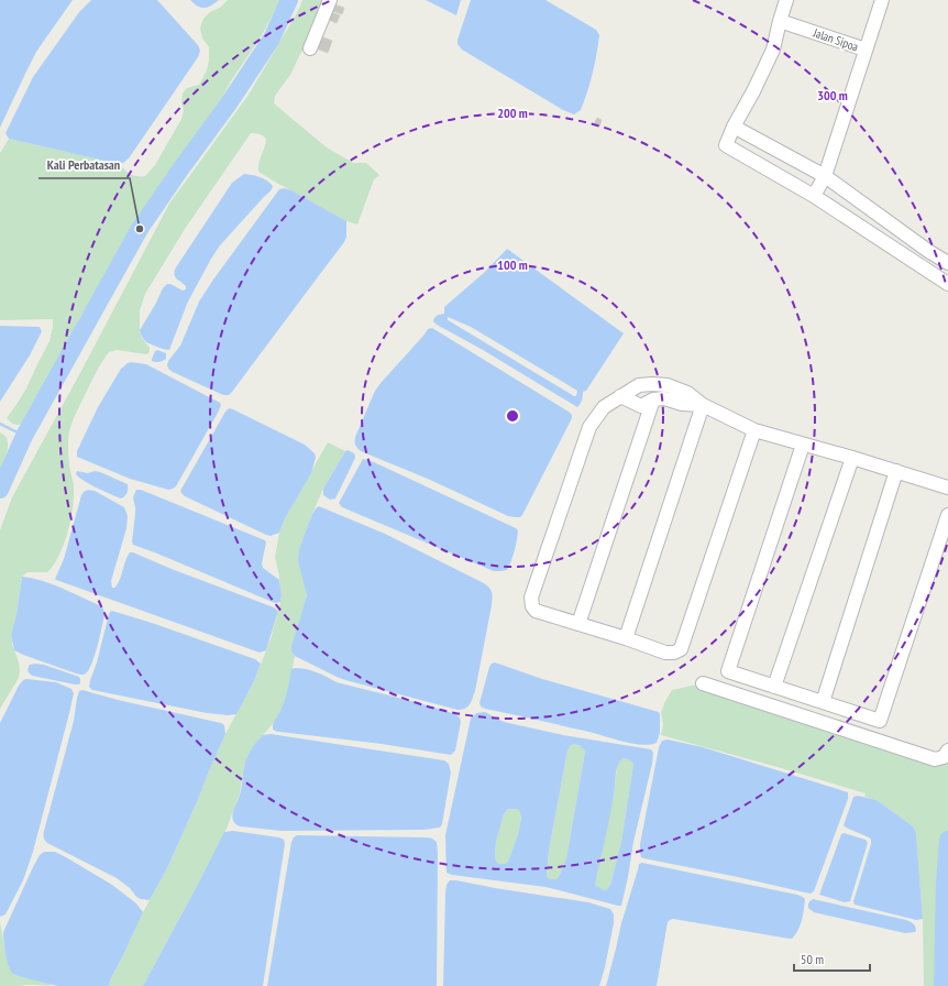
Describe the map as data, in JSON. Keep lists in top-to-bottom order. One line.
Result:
{"streets":{"street":["Jalan Sipoa"]},"places":["Kali Perbatasan"],"scale_bar":"50 m","rings":["300 m","200 m","100 m"]}
